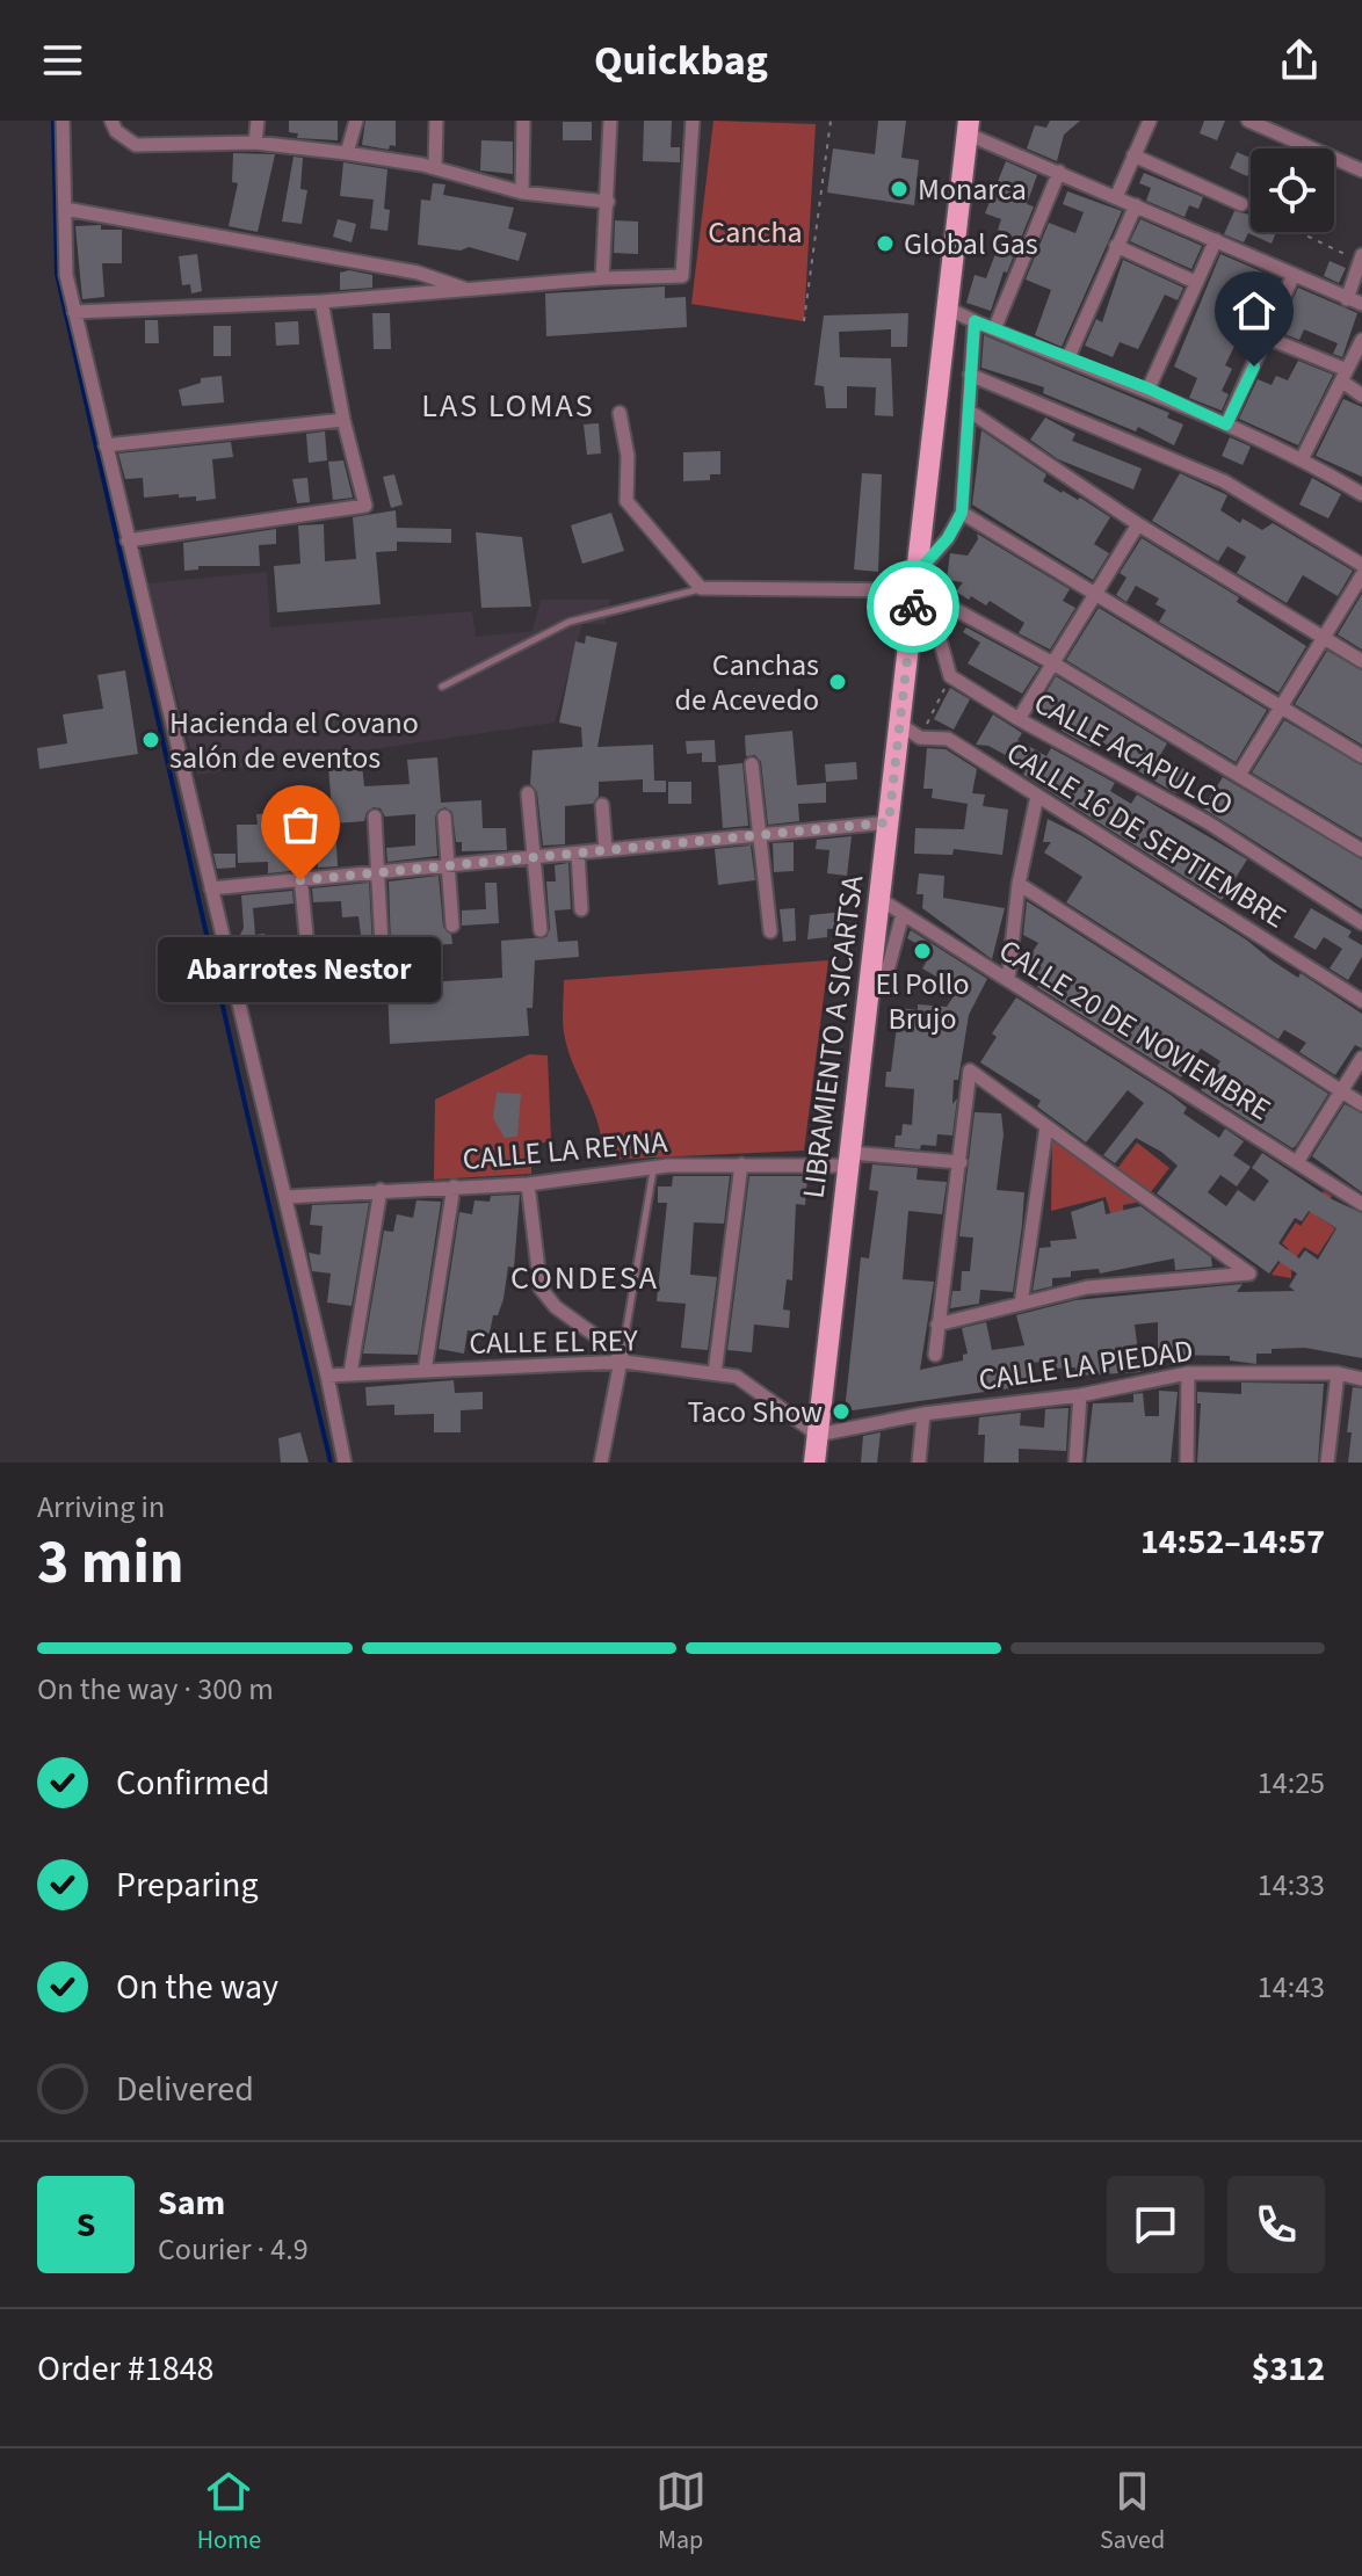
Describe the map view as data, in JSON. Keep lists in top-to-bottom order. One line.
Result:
{"streets":{"main road":["LIBRAMIENTO A SICARTSA"],"street":["CALLE ACAPULCO","CALLE 16 DE SEPTIEMBRE","CALLE 20 DE NOVIEMBRE","CALLE LA REYNA","CALLE EL REY","CALLE LA PIEDAD"]},"crossings":[["CALLE 16 DE SEPTIEMBRE","LIBRAMIENTO A SICARTSA"],["CALLE 20 DE NOVIEMBRE","LIBRAMIENTO A SICARTSA"],["LIBRAMIENTO A SICARTSA","CALLE LA REYNA"],["LIBRAMIENTO A SICARTSA","CALLE EL REY"],["LIBRAMIENTO A SICARTSA","CALLE LA PIEDAD"],["CALLE EL REY","CALLE LA PIEDAD"]],"districts":["LAS LOMAS","CONDESA"],"parks":["Cancha"],"places":["Monarca","Global Gas","Canchas de Acevedo","Hacienda el Covano salón de eventos","Abarrotes Nestor","El Pollo Brujo","Taco Show"],"page":{"header":"Quickbag","bubble":"Abarrotes Nestor","heading":["3 min","Arriving in","14:52–14:57"],"panel":["Sam","Courier · 4.9","Order #1848","$312"],"bar":"On the way · 300 m","list":[["Confirmed","14:25"],["Preparing","14:33"],["On the way","14:43"],"Delivered"],"round":"S","tabs":["Home","Map","Saved"]}}
